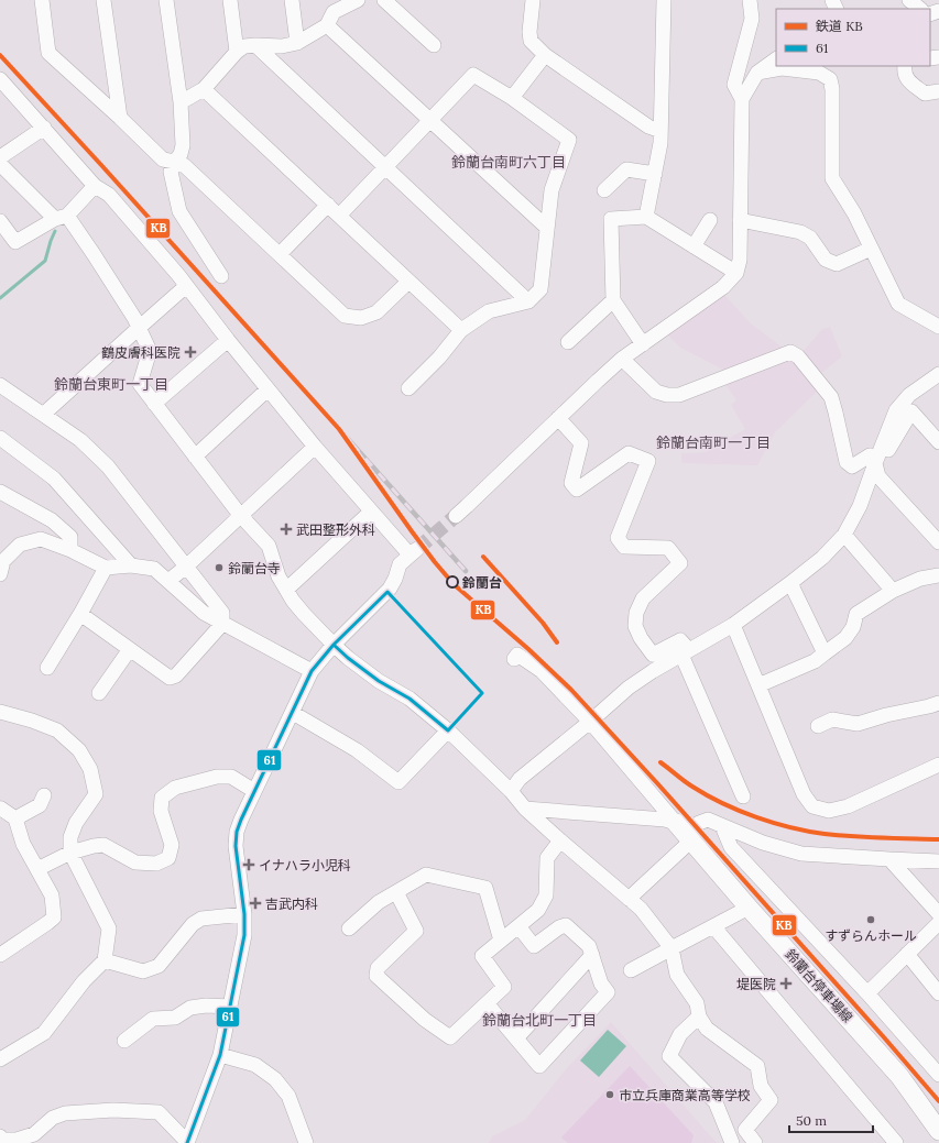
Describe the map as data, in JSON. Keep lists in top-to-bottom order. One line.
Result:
{"streets":{"main road":["鈴蘭台停車場線"]},"districts":["鈴蘭台南町六丁目","鈴蘭台東町一丁目","鈴蘭台南町一丁目","鈴蘭台北町一丁目"],"places":{"health":["鶴皮膚科医院","武田整形外科","イナハラ小児科","吉武内科","堤医院"],"other":["鈴蘭台寺","鈴蘭台","すずらんホール","市立兵庫商業高等学校"]},"lines":["rail line KB","transit line 61"],"legend":["鉄道 KB","61"],"scale_bar":"50 m"}
